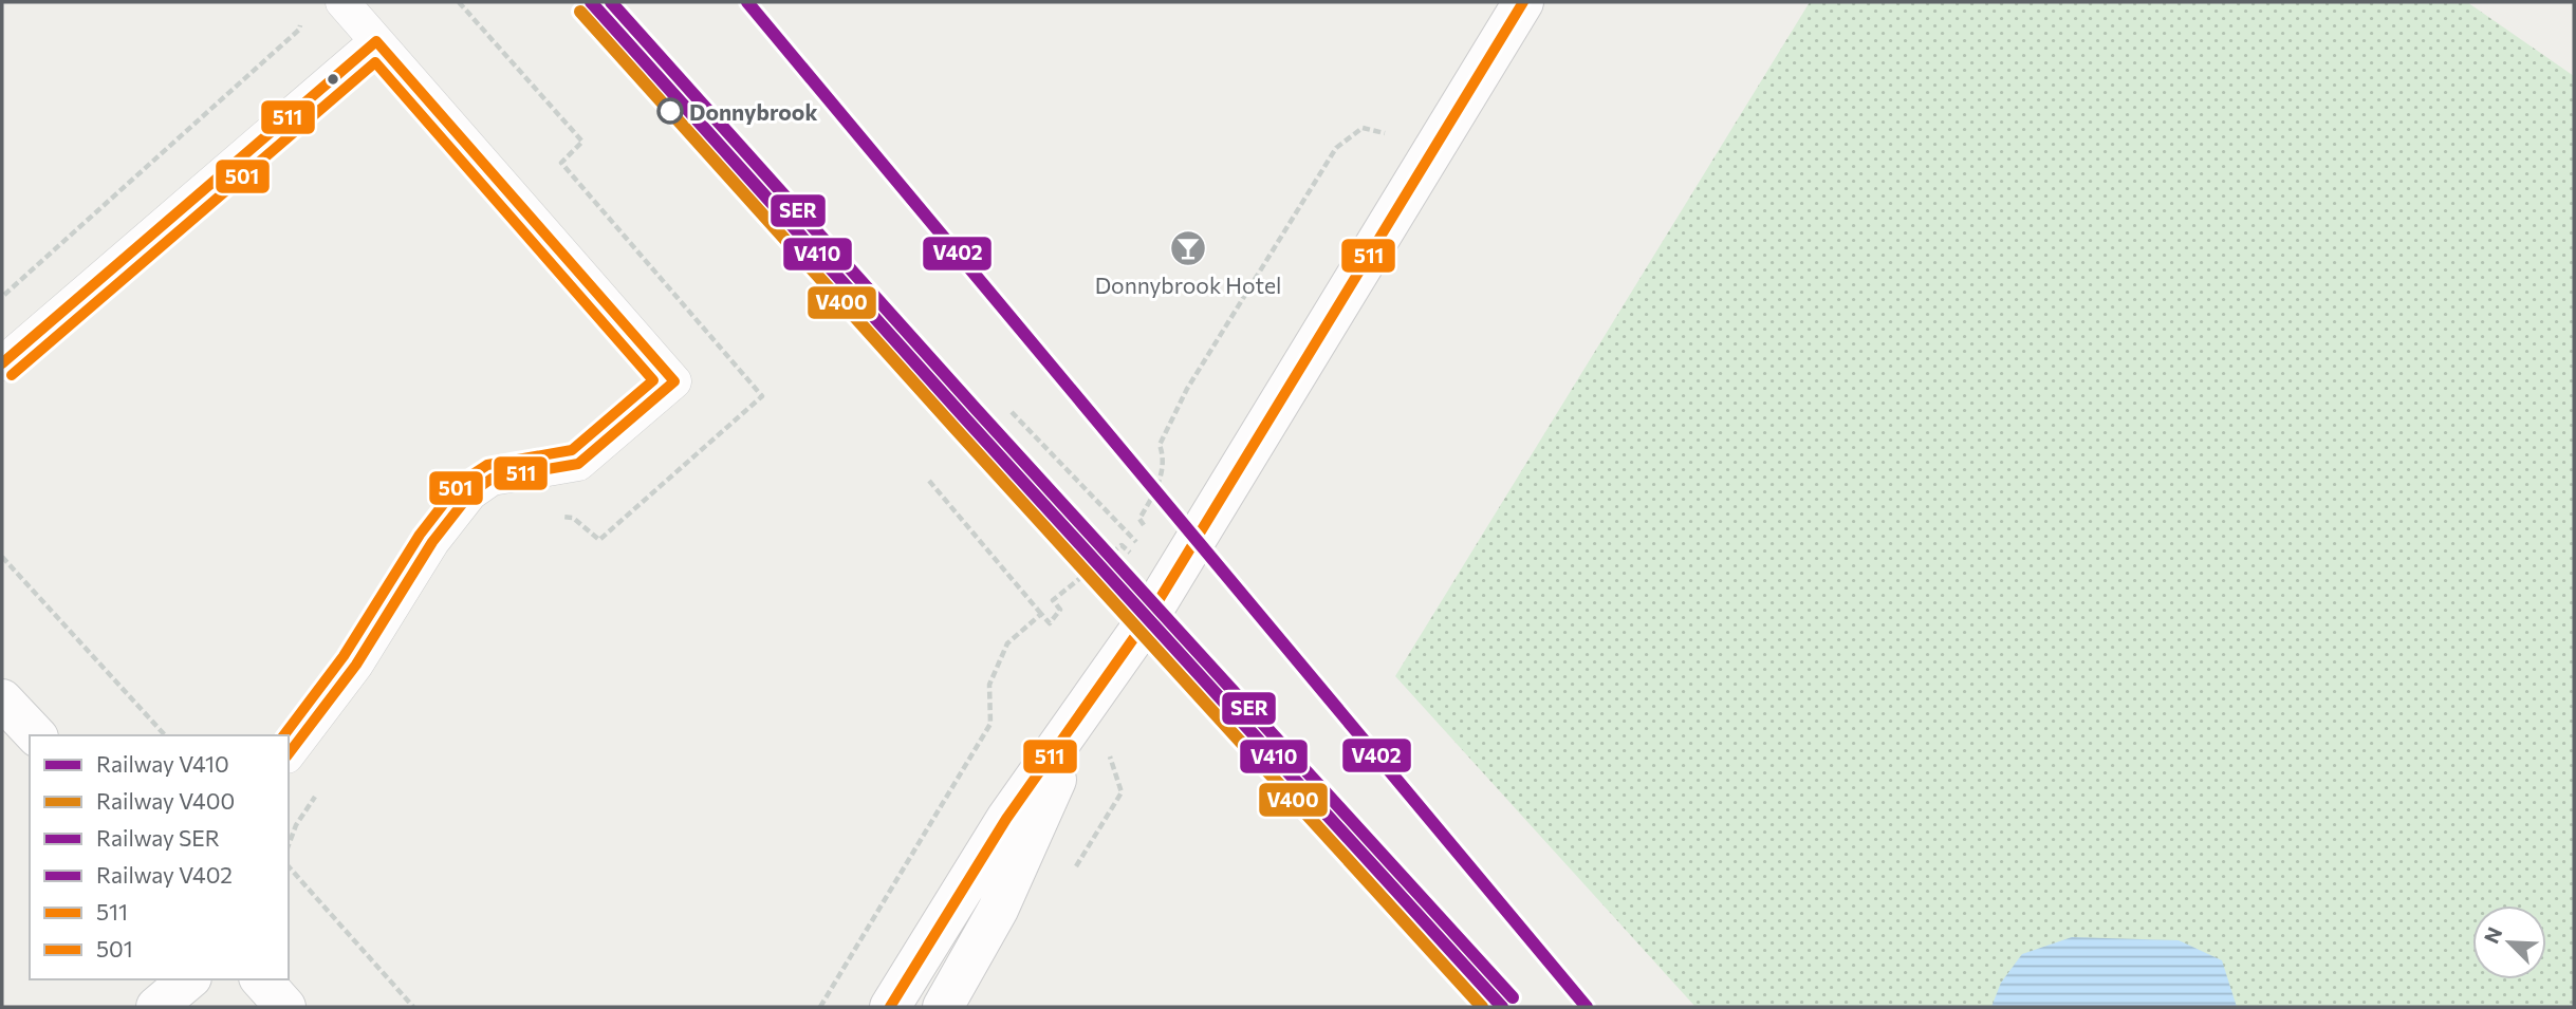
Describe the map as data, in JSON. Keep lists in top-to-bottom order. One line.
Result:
{"places":{"other":["Donnybrook"],"bar":["Donnybrook Hotel"]},"lines":["rail line V410","rail line SER","rail line V402","transit line 511","rail line V400","transit line 501"],"legend":["Railway V410","Railway V400","Railway SER","Railway V402","511","501"],"north":"top left"}
